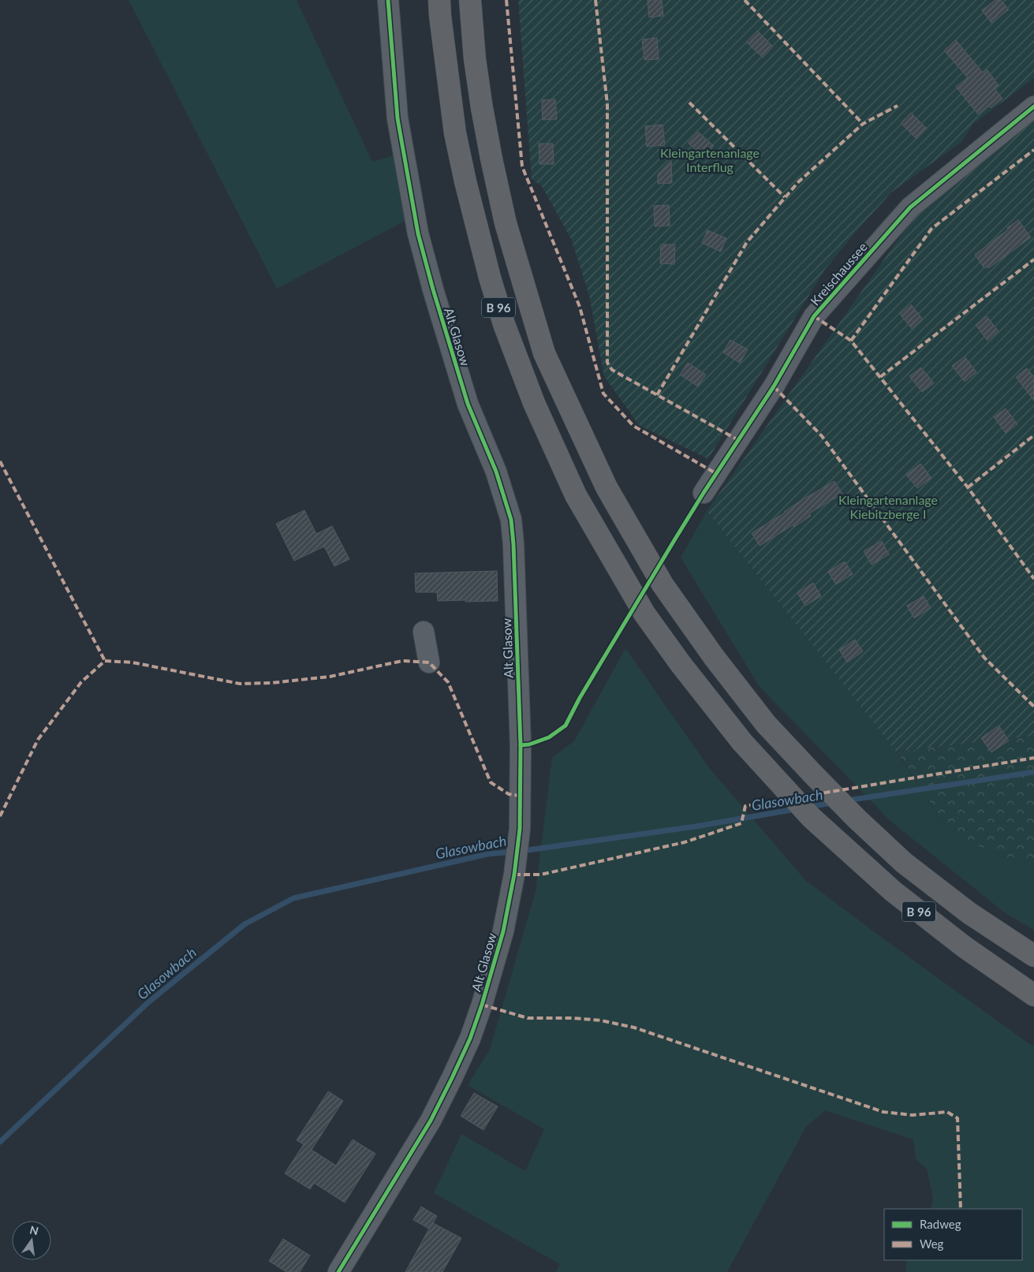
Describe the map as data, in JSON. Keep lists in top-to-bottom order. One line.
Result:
{"streets":{"highway":["B 96"],"street":["Kreischaussee","Alt Glasow"]},"water":["Glasowbach"],"parks":["Kleingartenanlage Interflug","Kleingartenanlage Kiebitzberge I"],"legend":["Radweg","Weg"],"north":"top"}
